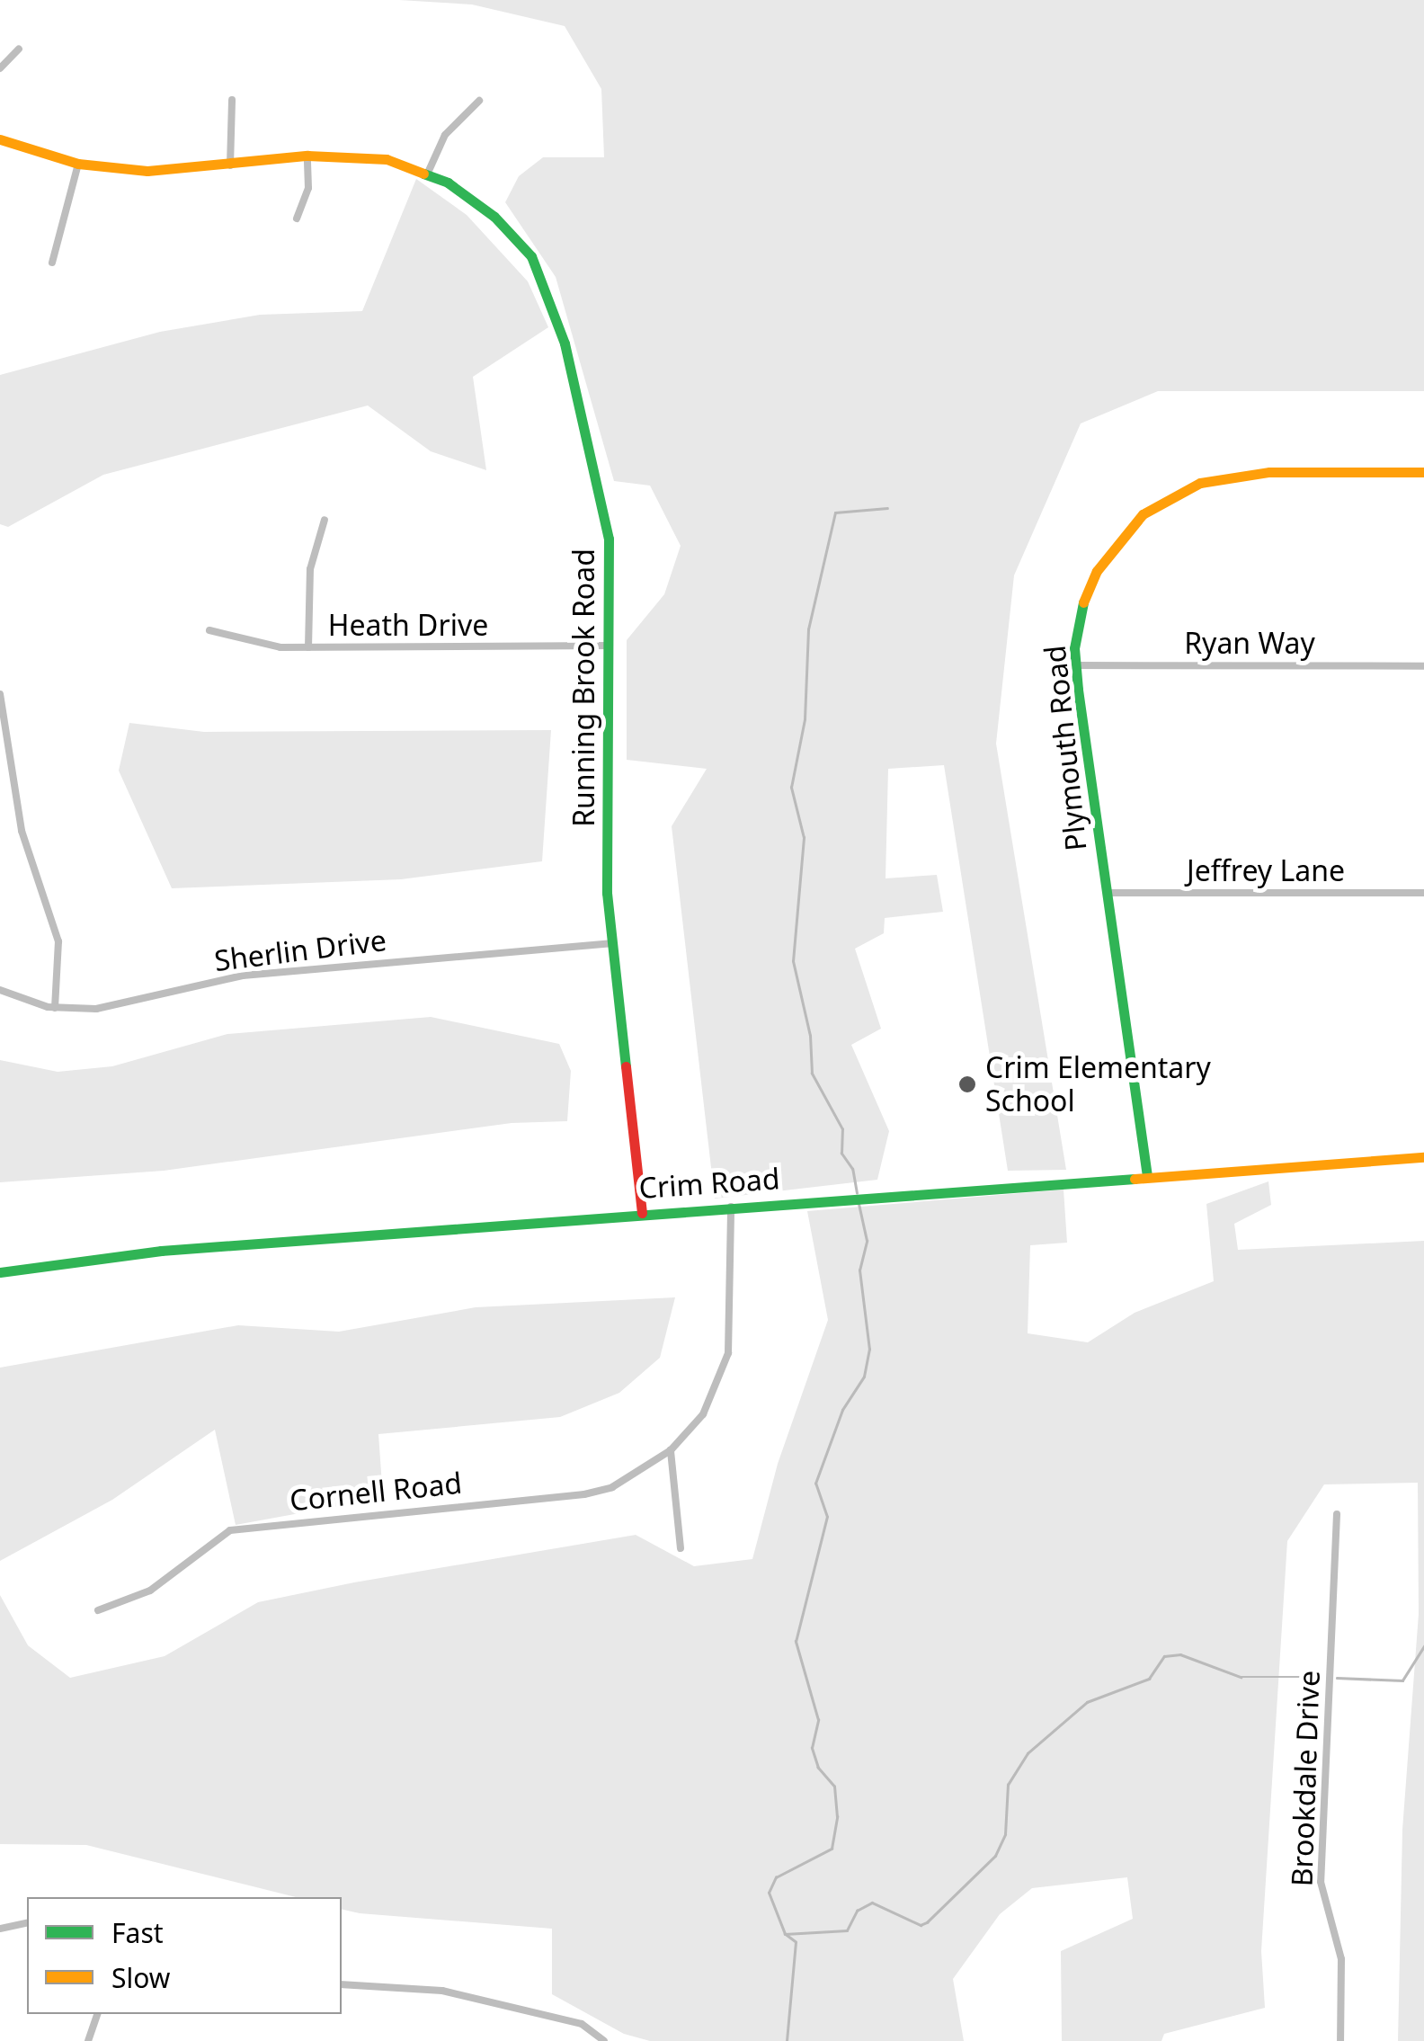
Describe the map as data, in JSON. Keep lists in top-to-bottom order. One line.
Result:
{"streets":{"street":["Heath Drive","Ryan Way","Running Brook Road","Plymouth Road","Jeffrey Lane","Sherlin Drive","Crim Road","Cornell Road","Brookdale Drive"]},"crossings":[["Heath Drive","Running Brook Road"],["Ryan Way","Plymouth Road"],["Running Brook Road","Sherlin Drive"],["Running Brook Road","Crim Road"],["Plymouth Road","Jeffrey Lane"],["Plymouth Road","Crim Road"],["Crim Road","Cornell Road"]],"places":["Crim Elementary School"],"legend":["Fast","Slow"]}
